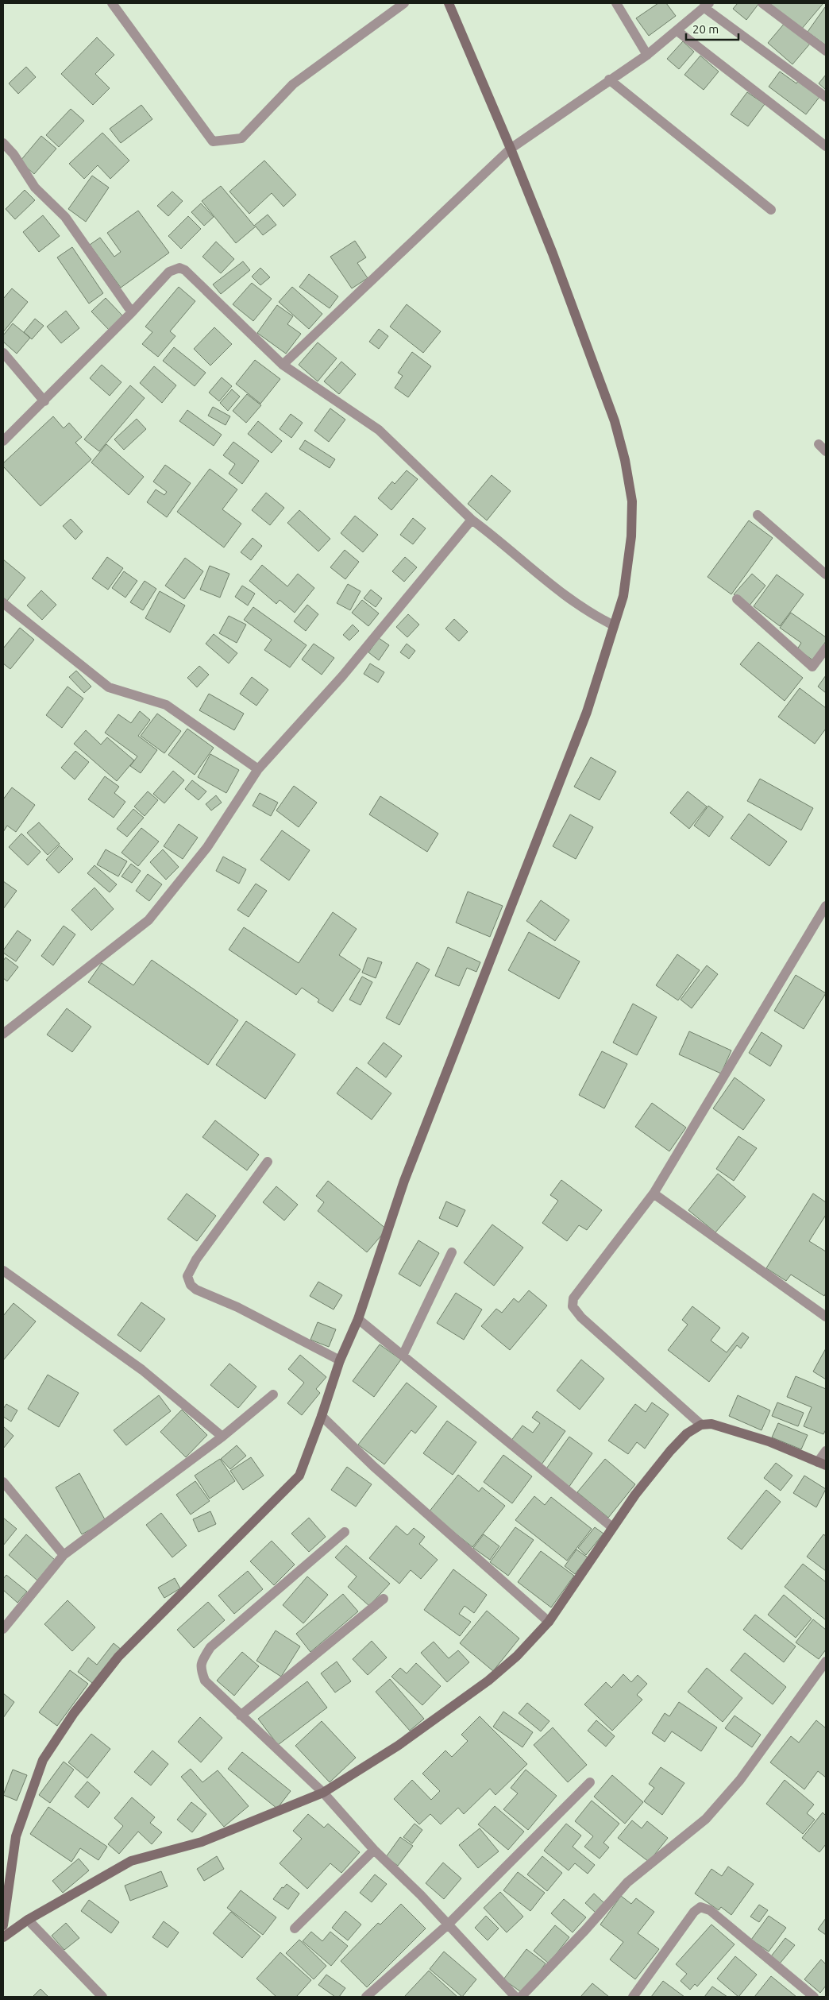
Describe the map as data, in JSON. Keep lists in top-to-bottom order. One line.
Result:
{"scale_bar":"20 m"}
